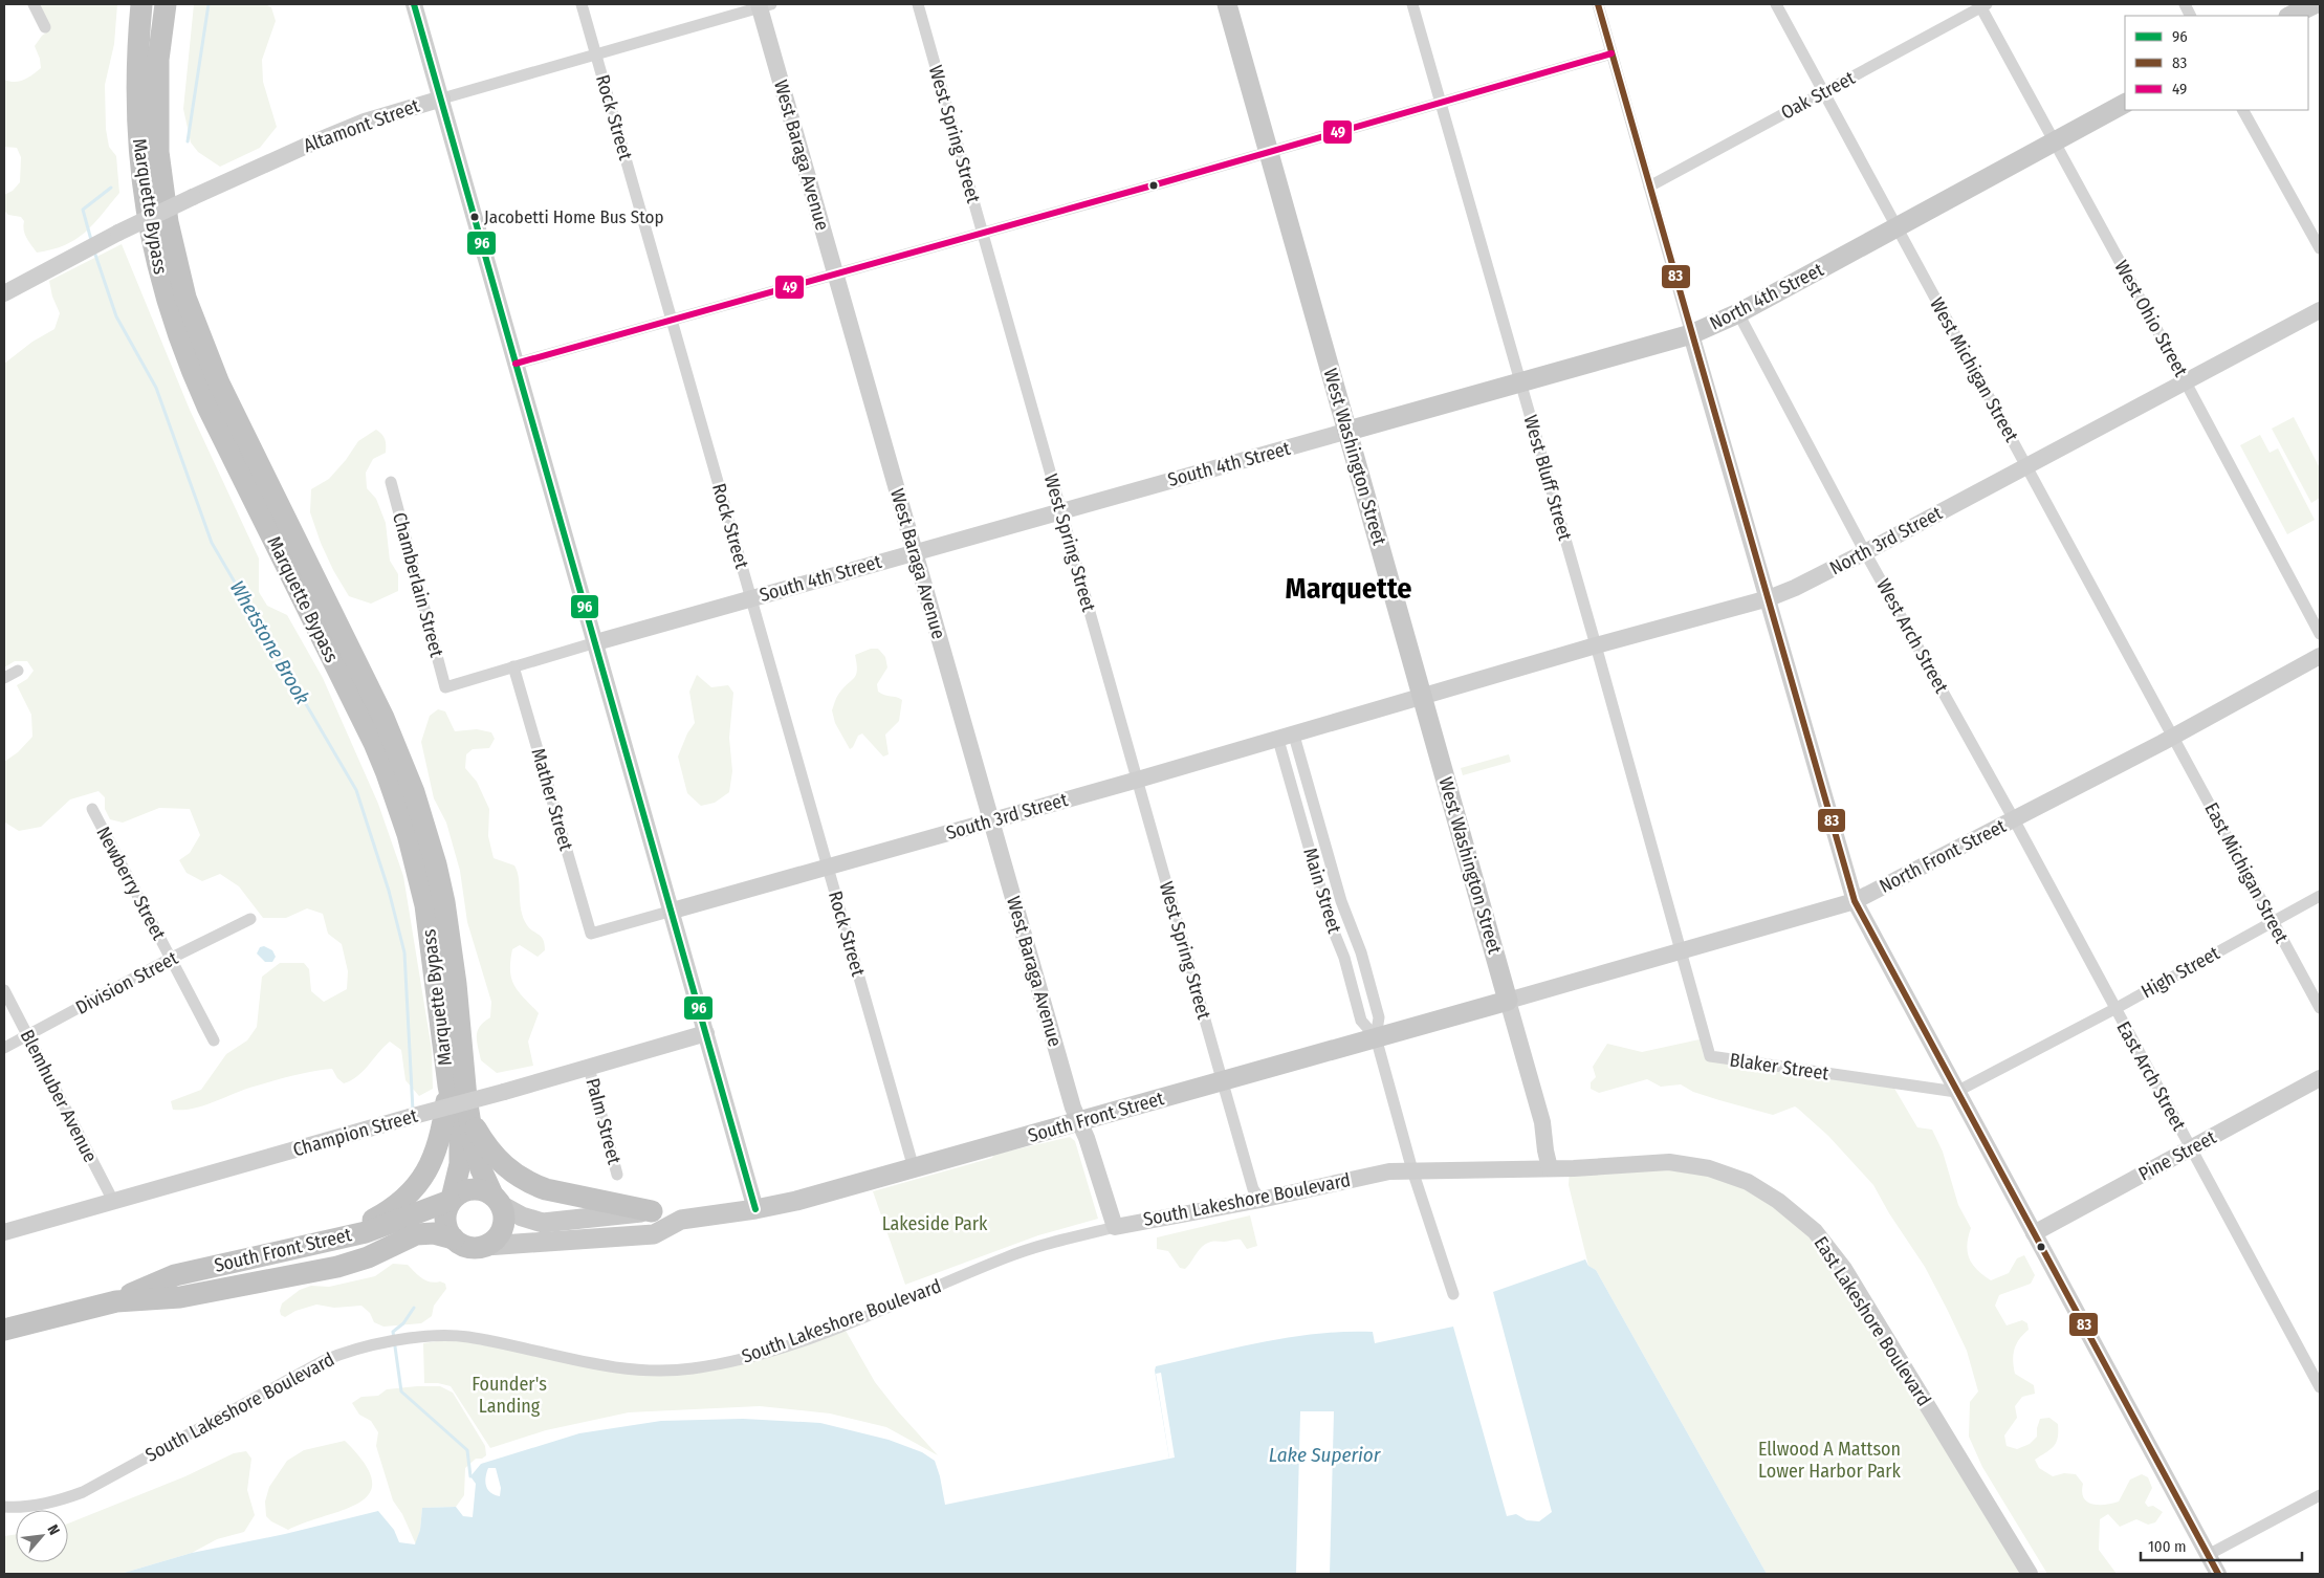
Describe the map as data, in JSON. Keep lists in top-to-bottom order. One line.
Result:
{"streets":{"highway":["Marquette Bypass","South Front Street"],"main road":["North 4th Street","West Washington Street"],"street":["Oak Street","Rock Street","Altamont Street","West Spring Street","West Baraga Avenue","West Ohio Street","West Michigan Street","South 4th Street","West Bluff Street","North 3rd Street","Chamberlain Street","West Arch Street","Mather Street","South 3rd Street","North Front Street","East Michigan Street","Newberry Street","Main Street","High Street","Division Street","Blaker Street","East Arch Street","Blemhuber Avenue","Palm Street","Champion Street","Pine Street","South Lakeshore Boulevard","East Lakeshore Boulevard"]},"crossings":[["Oak Street","West Ohio Street"],["Oak Street","West Michigan Street"],["Rock Street","Altamont Street"],["Rock Street","South 4th Street"],["Rock Street","South 3rd Street"],["Rock Street","South Front Street"],["Altamont Street","West Baraga Avenue"],["West Spring Street","South 4th Street"],["West Spring Street","South 3rd Street"],["West Spring Street","South Front Street"],["West Spring Street","South Lakeshore Boulevard"],["West Baraga Avenue","South 4th Street"],["West Baraga Avenue","South 3rd Street"],["West Baraga Avenue","South Front Street"],["West Baraga Avenue","South Lakeshore Boulevard"],["Marquette Bypass","South Front Street"],["North 4th Street","West Ohio Street"],["North 4th Street","West Michigan Street"],["North 4th Street","West Washington Street"],["North 4th Street","South 4th Street"],["North 4th Street","West Bluff Street"],["North 4th Street","West Arch Street"],["West Ohio Street","North 3rd Street"],["West Michigan Street","North 3rd Street"],["West Michigan Street","North Front Street"],["West Michigan Street","East Michigan Street"],["West Washington Street","South 4th Street"],["West Washington Street","North 3rd Street"],["West Washington Street","South 3rd Street"],["West Washington Street","North Front Street"],["West Washington Street","South Front Street"],["South 4th Street","Chamberlain Street"],["South 4th Street","Mather Street"],["West Bluff Street","North 3rd Street"],["West Bluff Street","North Front Street"],["West Bluff Street","Blaker Street"],["North 3rd Street","West Arch Street"],["North 3rd Street","South 3rd Street"],["West Arch Street","North Front Street"],["West Arch Street","East Arch Street"],["Mather Street","South 3rd Street"],["South 3rd Street","Main Street"],["North Front Street","East Michigan Street"],["North Front Street","Blaker Street"],["North Front Street","East Arch Street"],["North Front Street","South Front Street"],["East Michigan Street","High Street"],["Newberry Street","Division Street"],["Main Street","South Front Street"],["Main Street","South Lakeshore Boulevard"],["High Street","Blaker Street"],["High Street","East Arch Street"],["Division Street","Blemhuber Avenue"],["East Arch Street","Pine Street"],["Blemhuber Avenue","Champion Street"],["Palm Street","Champion Street"],["South Lakeshore Boulevard","East Lakeshore Boulevard"]],"districts":["Marquette"],"water":["Whetstone Brook","Lake Superior"],"parks":["Lakeside Park","Founder's Landing","Ellwood A Mattson Lower Harbor Park"],"places":["Jacobetti Home Bus Stop"],"lines":["transit line 96","transit line 83","transit line 49"],"legend":["96","83","49"],"scale_bar":"100 m","north":"top right"}
